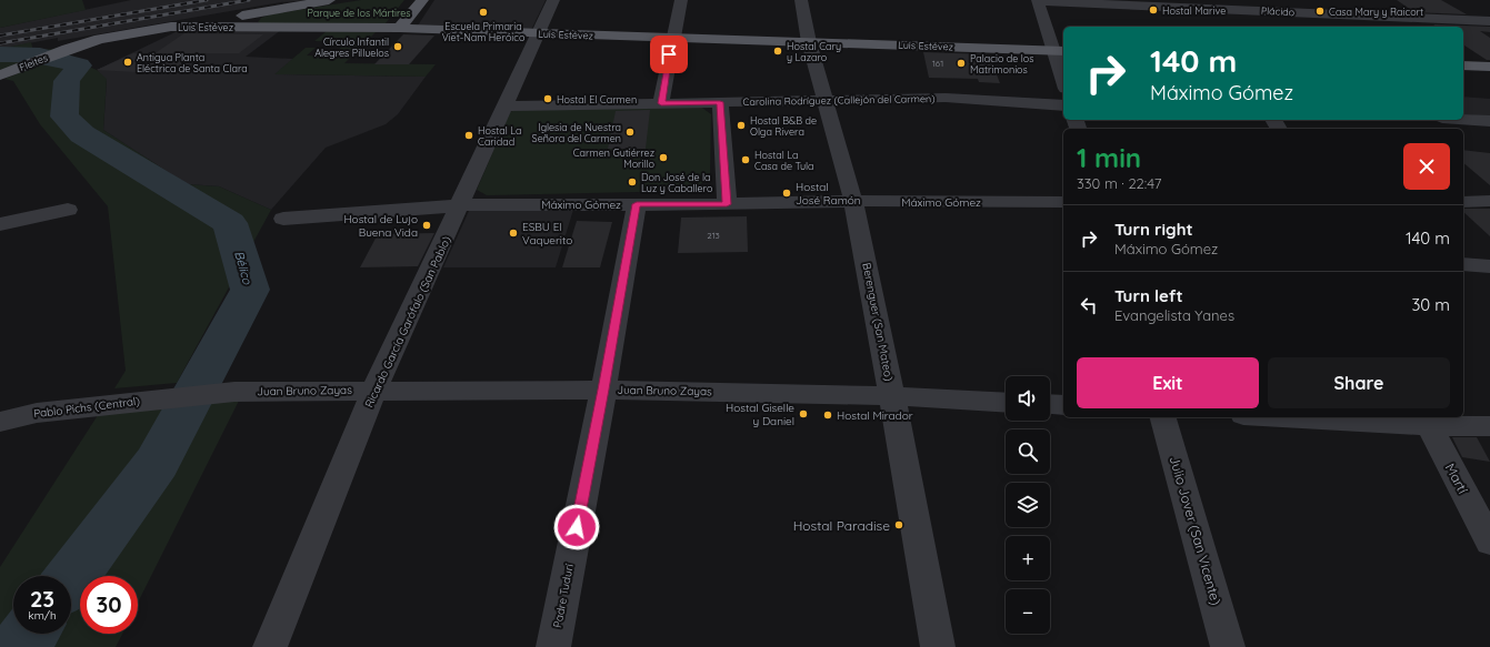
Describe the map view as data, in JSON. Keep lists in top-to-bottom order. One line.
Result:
{"streets":{"main road":["Luis Estévez","Fleites"],"street":["Plácido","Carolina Rodríguez (Callejón del Carmen)","Máximo Gómez","Ricardo García Garófalo (San Pablo)","Berenguer (San Mateo)","Juan Bruno Zayas","Pablo Pichs (Central)","Martí","Julio Jover (San Vicente)","Padre Tudurí"]},"crossings":[["Luis Estévez","Fleites"],["Luis Estévez","Ricardo García Garófalo (San Pablo)"],["Luis Estévez","Berenguer (San Mateo)"],["Carolina Rodríguez (Callejón del Carmen)","Ricardo García Garófalo (San Pablo)"],["Carolina Rodríguez (Callejón del Carmen)","Berenguer (San Mateo)"],["Máximo Gómez","Ricardo García Garófalo (San Pablo)"],["Máximo Gómez","Berenguer (San Mateo)"],["Máximo Gómez","Padre Tudurí"],["Ricardo García Garófalo (San Pablo)","Juan Bruno Zayas"],["Berenguer (San Mateo)","Juan Bruno Zayas"],["Juan Bruno Zayas","Pablo Pichs (Central)"],["Juan Bruno Zayas","Padre Tudurí"]],"water":["Bélico"],"parks":["Parque de los Mártires"],"places":["Hostal Marive","Casa Mary y Raicort","Escuela Primaria Viet-Nam Heróico","Círculo Infantil Alegres Pilluelos","Hostal Cary y Lazaro","Antigua Planta Eléctrica de Santa Clara","Palacio de los Matrimonios","Hostal El Carmen","Hostal B&B de Olga Rivera","Iglesia de Nuestra Señora del Carmen","Hostal La Caridad","Carmen Gutiérrez Morillo","Hostal La Casa de Tula","Don José de la Luz y Caballero","Hostal José Ramón","Hostal de Lujo Buena Vida","ESBU El Vaquerito","Hostal Giselle y Daniel","Hostal Mirador","Hostal Paradise"],"house_numbers":["161","213"],"page":{"turn":["140 m","Máximo Gómez"],"heading":["1 min","330 m · 22:47"],"list":[{"name":"Turn right","note":"Máximo Gómez","value":"140 m"},{"name":"Turn left","note":"Evangelista Yanes","value":"30 m"}],"buttons":["Exit","Share"],"map_buttons":["+","−"],"speed":"23 km/h","limit":"30"}}
